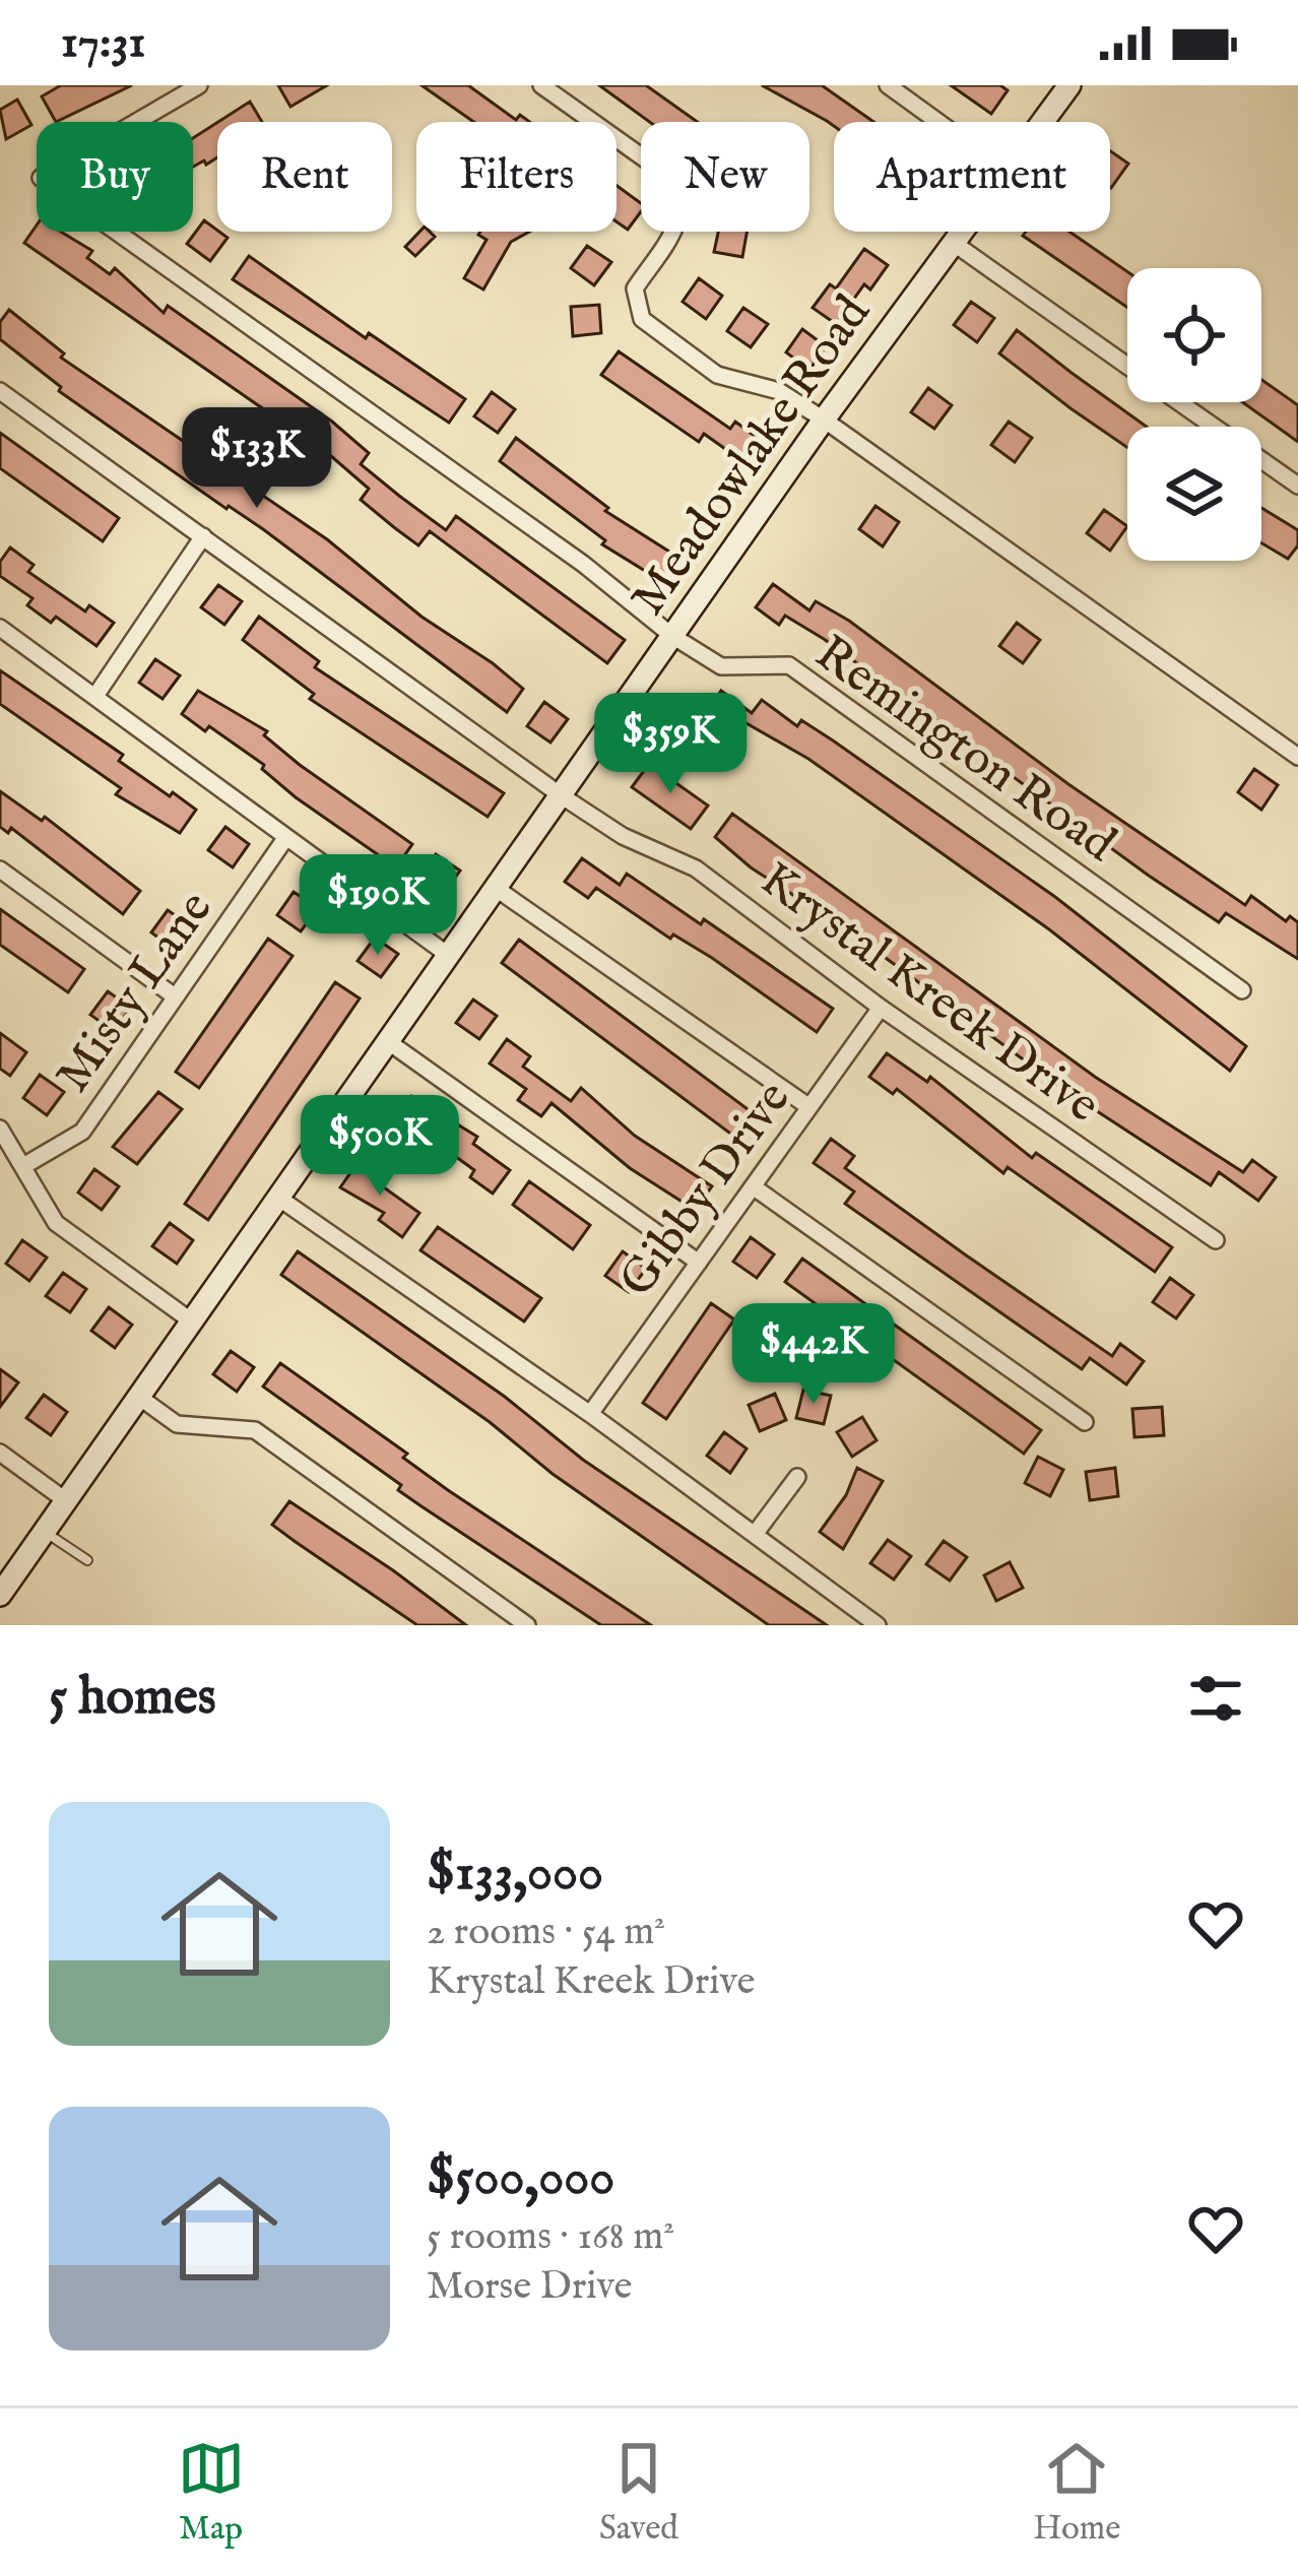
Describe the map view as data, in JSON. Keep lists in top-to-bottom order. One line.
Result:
{"streets":{"street":["Meadowlake Road","Remington Road","Misty Lane","Krystal Kreek Drive","Gibby Drive"]},"crossings":[["Meadowlake Road","Remington Road"],["Meadowlake Road","Krystal Kreek Drive"],["Krystal Kreek Drive","Gibby Drive"]],"page":{"status":"17:31","chip":["Buy","Rent","Filters","New","Apartment"],"price":["$133K","$359K","$190K","$500K","$442K"],"heading":"5 homes","list":[{"name":"$133,000","note":"2 rooms · 54 m² · Krystal Kreek Drive"},{"name":"$500,000","note":"5 rooms · 168 m² · Morse Drive"}],"tabs":["Map","Saved","Home"]}}
